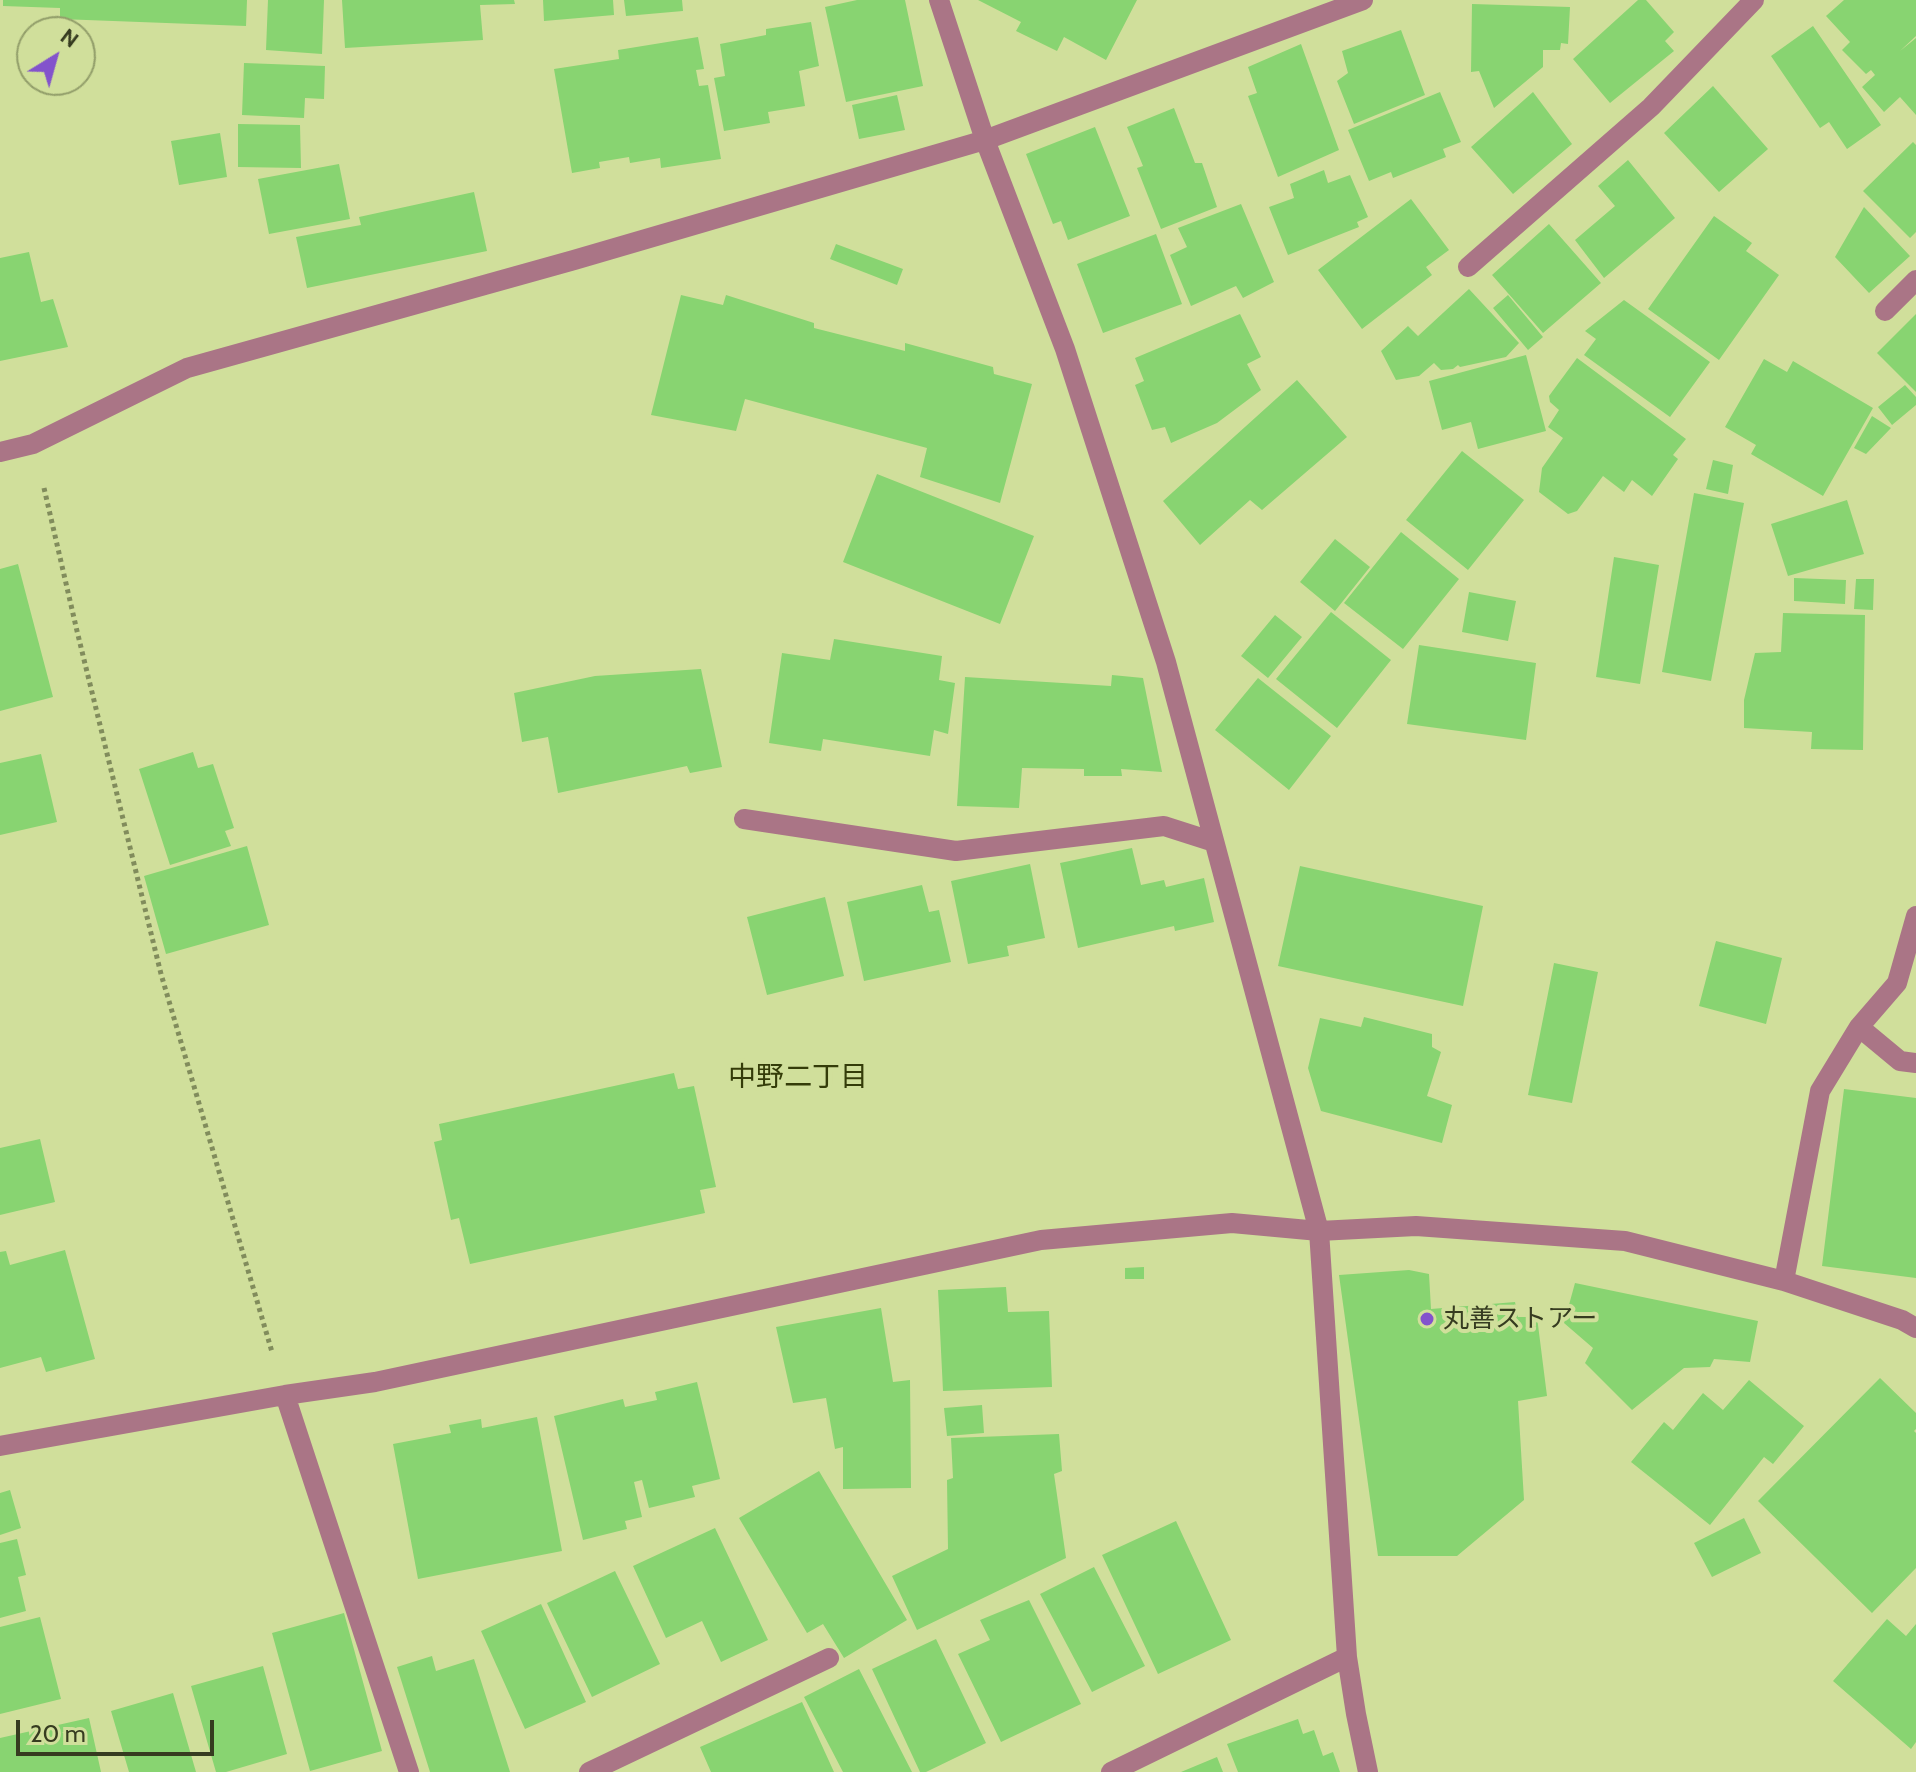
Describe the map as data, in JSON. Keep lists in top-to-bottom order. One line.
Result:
{"districts":["中野二丁目"],"places":["丸善ストアー"],"scale_bar":"20 m","north":"top right"}
